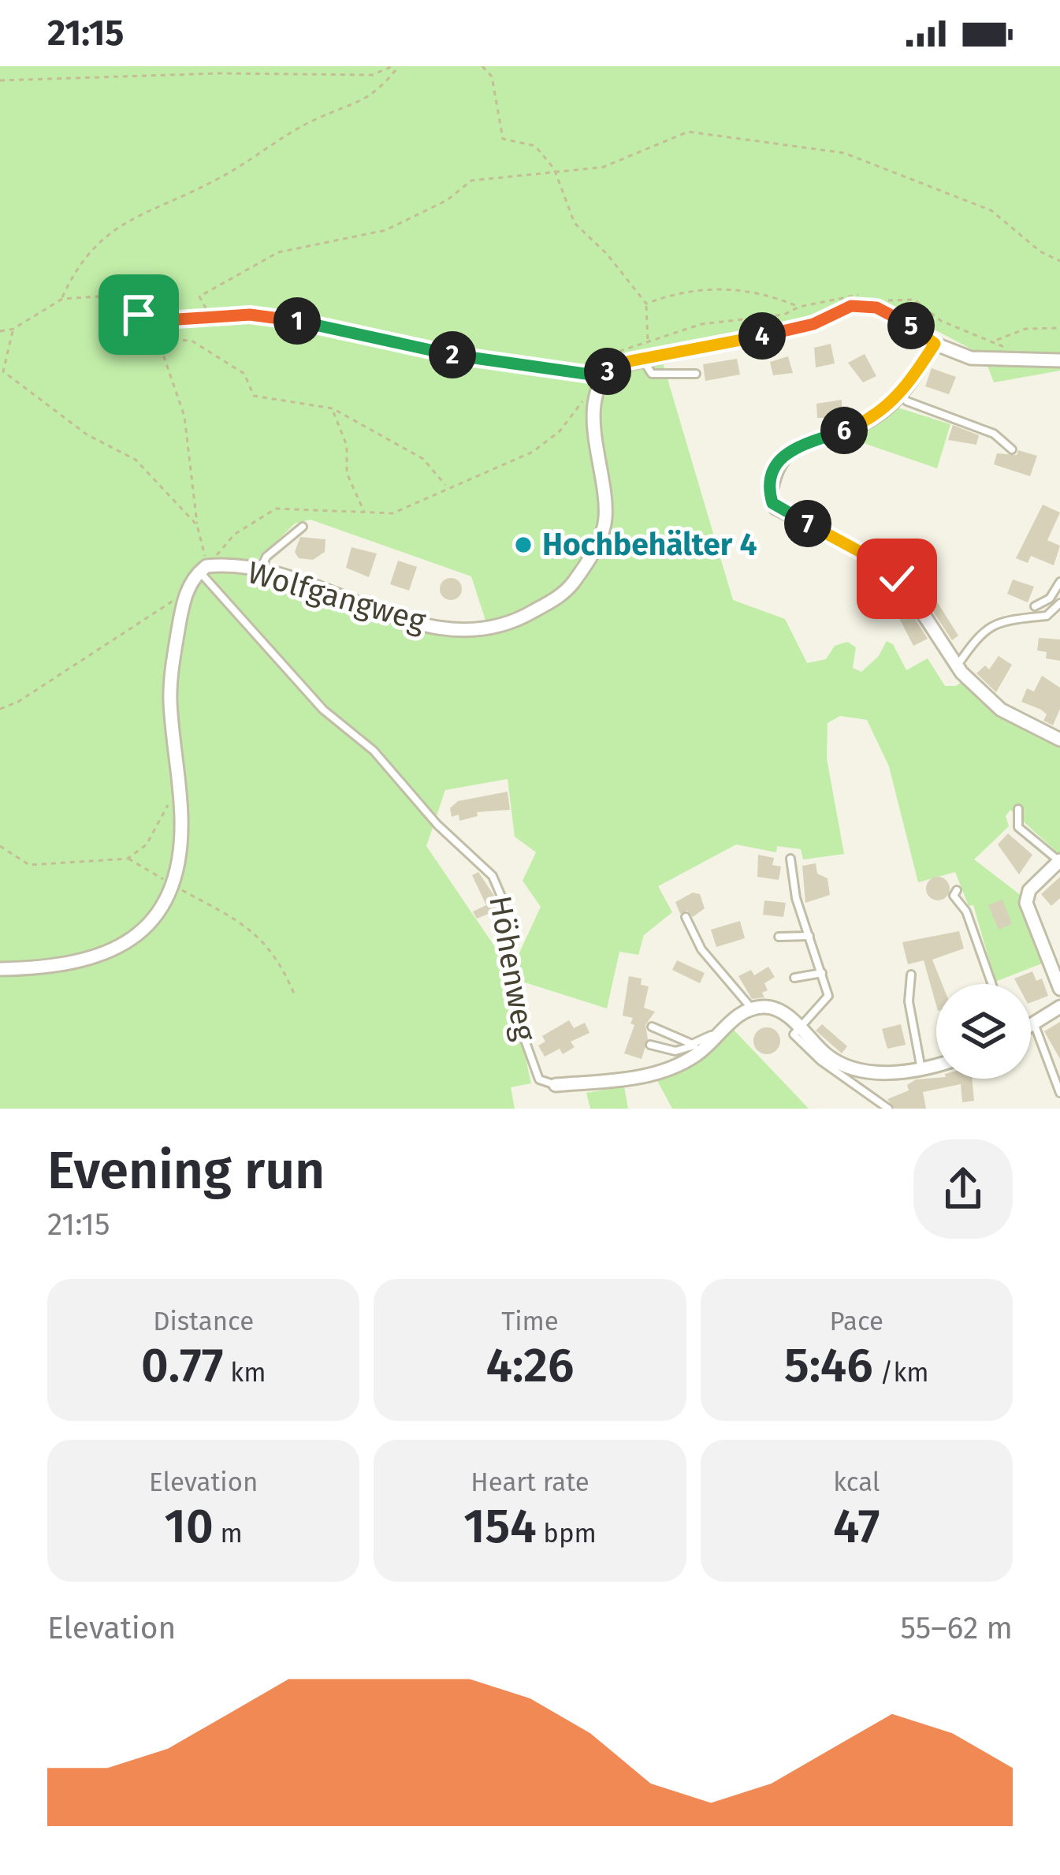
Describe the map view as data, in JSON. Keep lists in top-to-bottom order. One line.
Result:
{"streets":{"street":["Wolfgangweg","Höhenweg"]},"crossings":[["Wolfgangweg","Höhenweg"]],"places":["Hochbehälter 4"],"page":{"status":"21:15","pins":["1","5","4","2","3","6","7"],"heading":["Evening run","21:15"],"stats":[["Distance","0.77 km"],["Time","4:26"],["Pace","5:46 /km"],["Elevation","10 m"],["Heart rate","154 bpm"],["kcal","47"]],"chart":["Elevation","55–62 m"]}}
